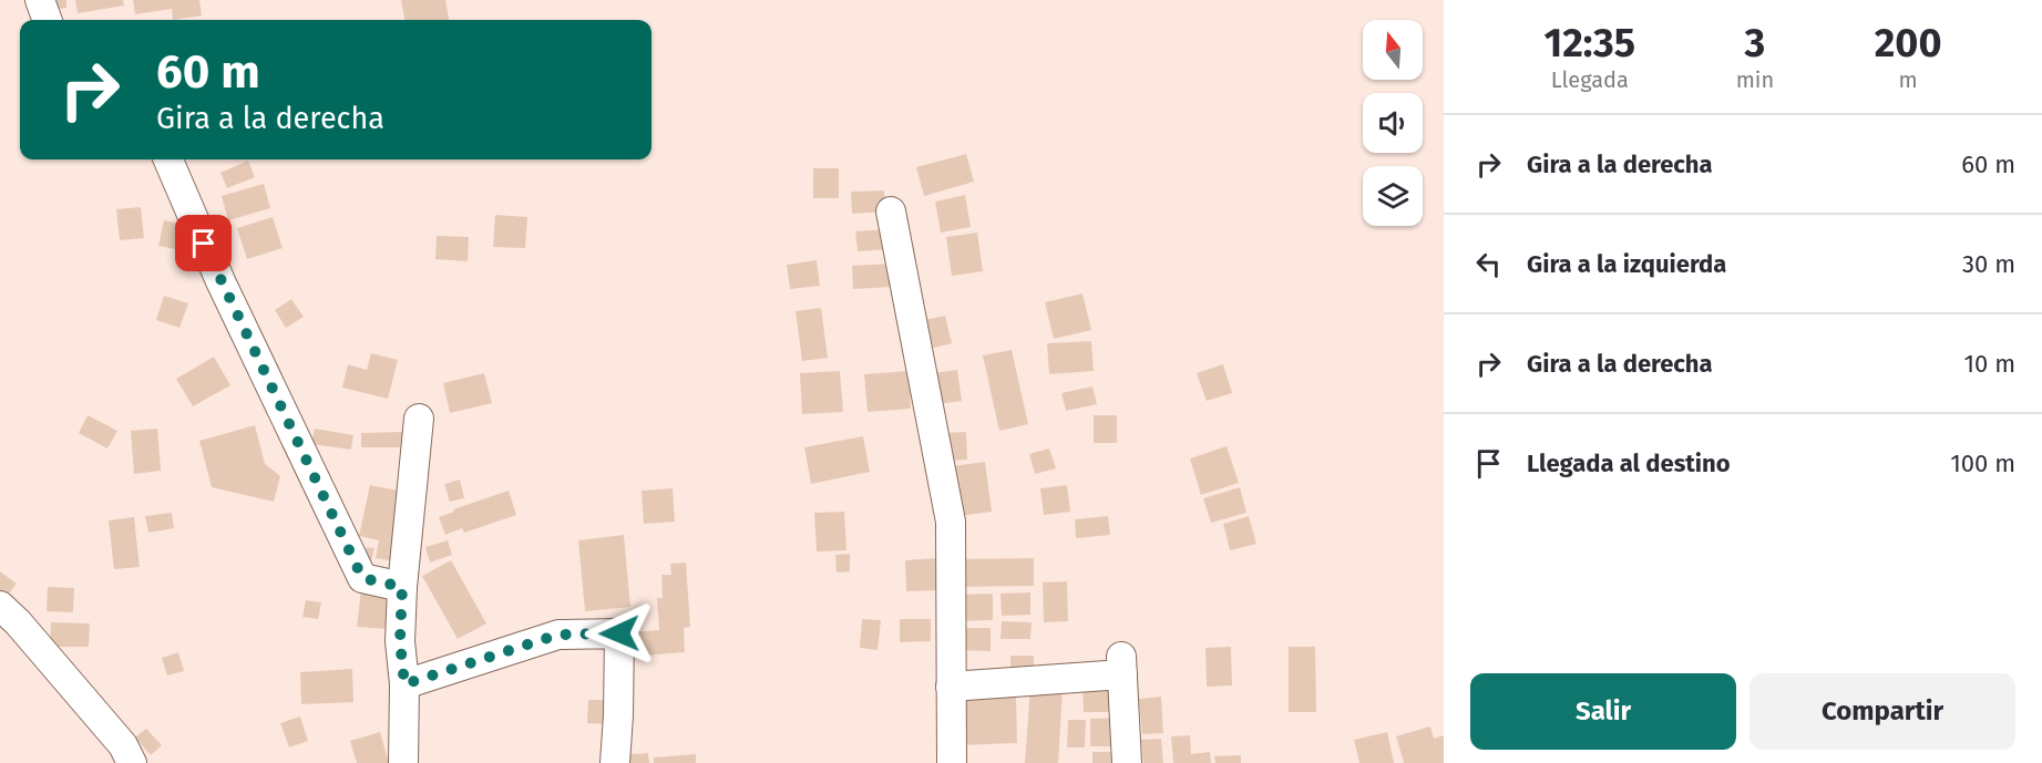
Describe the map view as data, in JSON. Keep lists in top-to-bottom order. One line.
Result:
{"north":"top","page":{"eta":["12:35","Llegada","3","min","200","m"],"turn":["60 m","Gira a la derecha"],"list":[{"name":"Gira a la derecha","value":"60 m"},{"name":"Gira a la izquierda","value":"30 m"},{"name":"Gira a la derecha","value":"10 m"},{"name":"Llegada al destino","value":"100 m"}],"buttons":["Salir","Compartir"]}}
